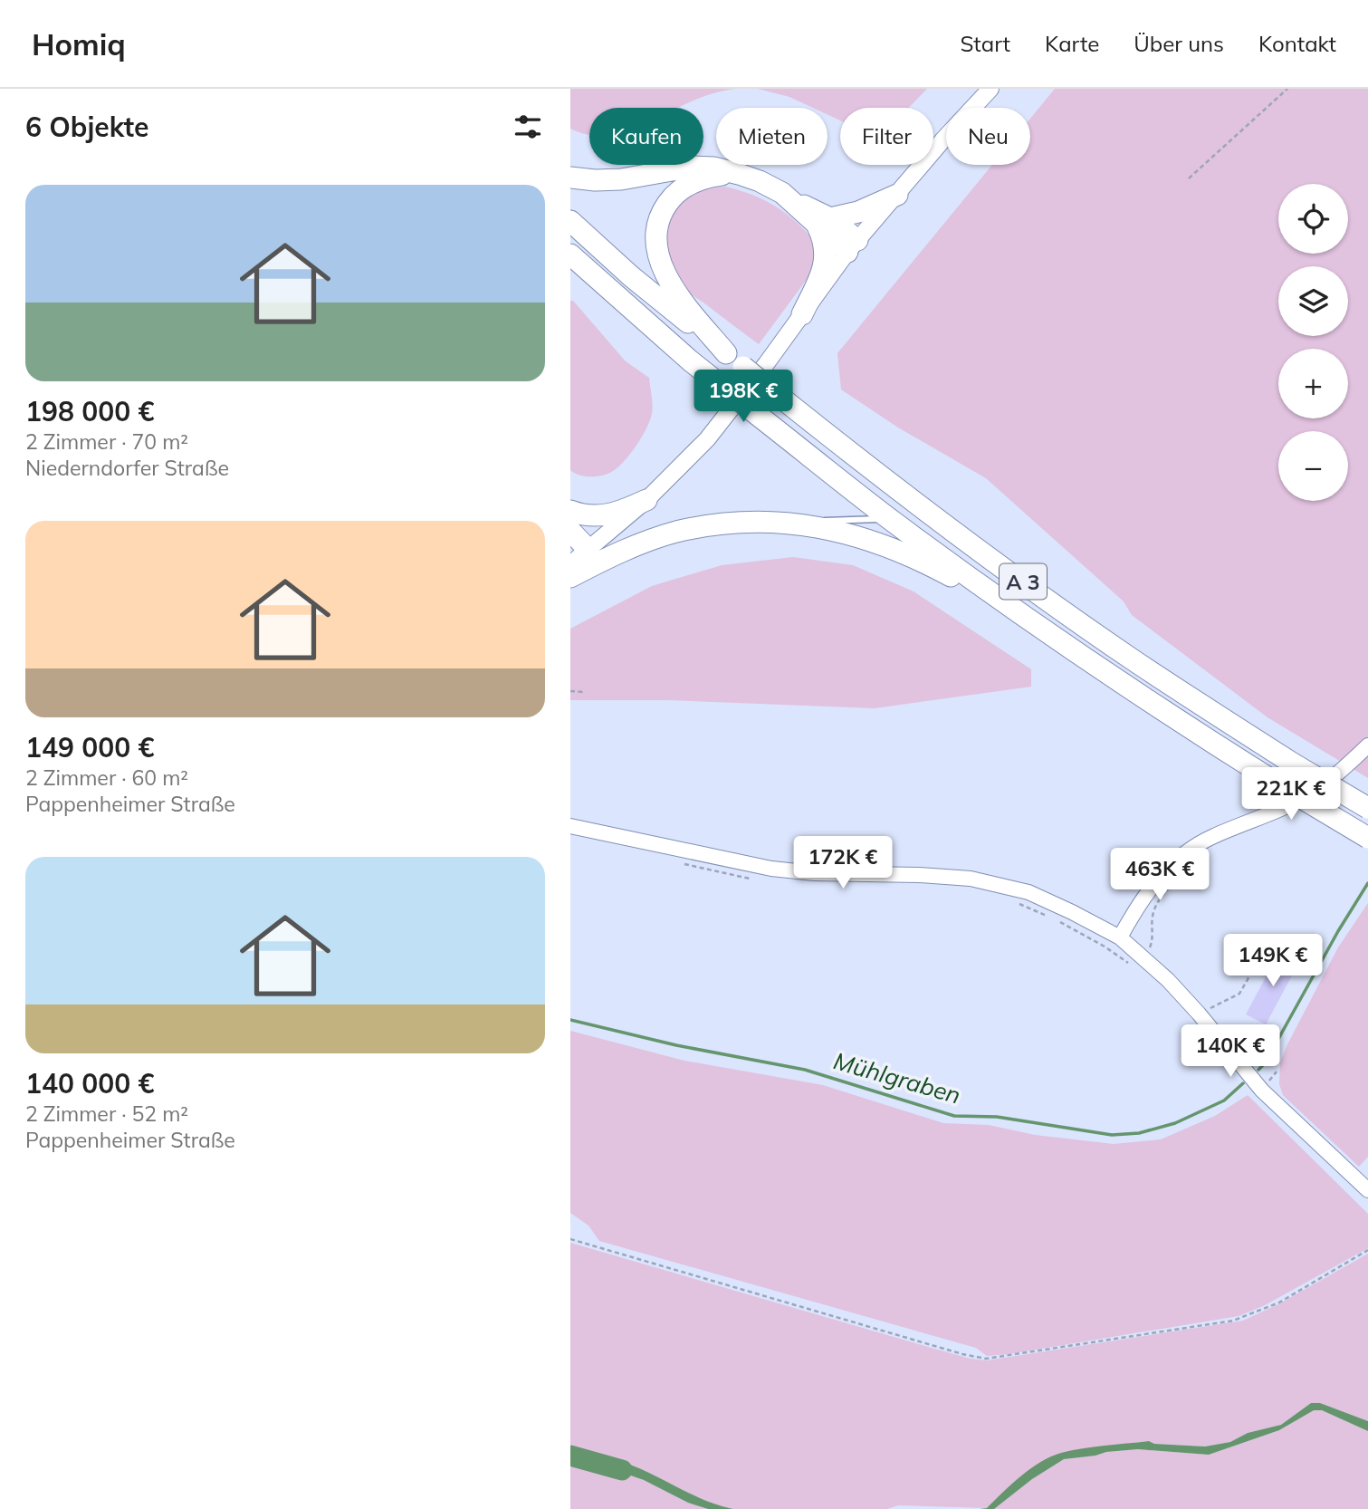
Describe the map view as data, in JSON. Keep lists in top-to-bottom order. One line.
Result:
{"streets":{"highway":["A 3"]},"water":["Mühlgraben"],"page":{"header":"Homiq","nav":["Start","Karte","Über uns","Kontakt"],"heading":"6 Objekte","chip":["Kaufen","Mieten","Filter","Neu"],"list":[{"name":"198 000 €","note":"2 Zimmer · 70 m² · Niederndorfer Straße"},{"name":"149 000 €","note":"2 Zimmer · 60 m² · Pappenheimer Straße"},{"name":"140 000 €","note":"2 Zimmer · 52 m² · Pappenheimer Straße"}],"map_buttons":["+","−"],"price":["198K €","221K €","172K €","463K €","149K €","140K €"]}}
